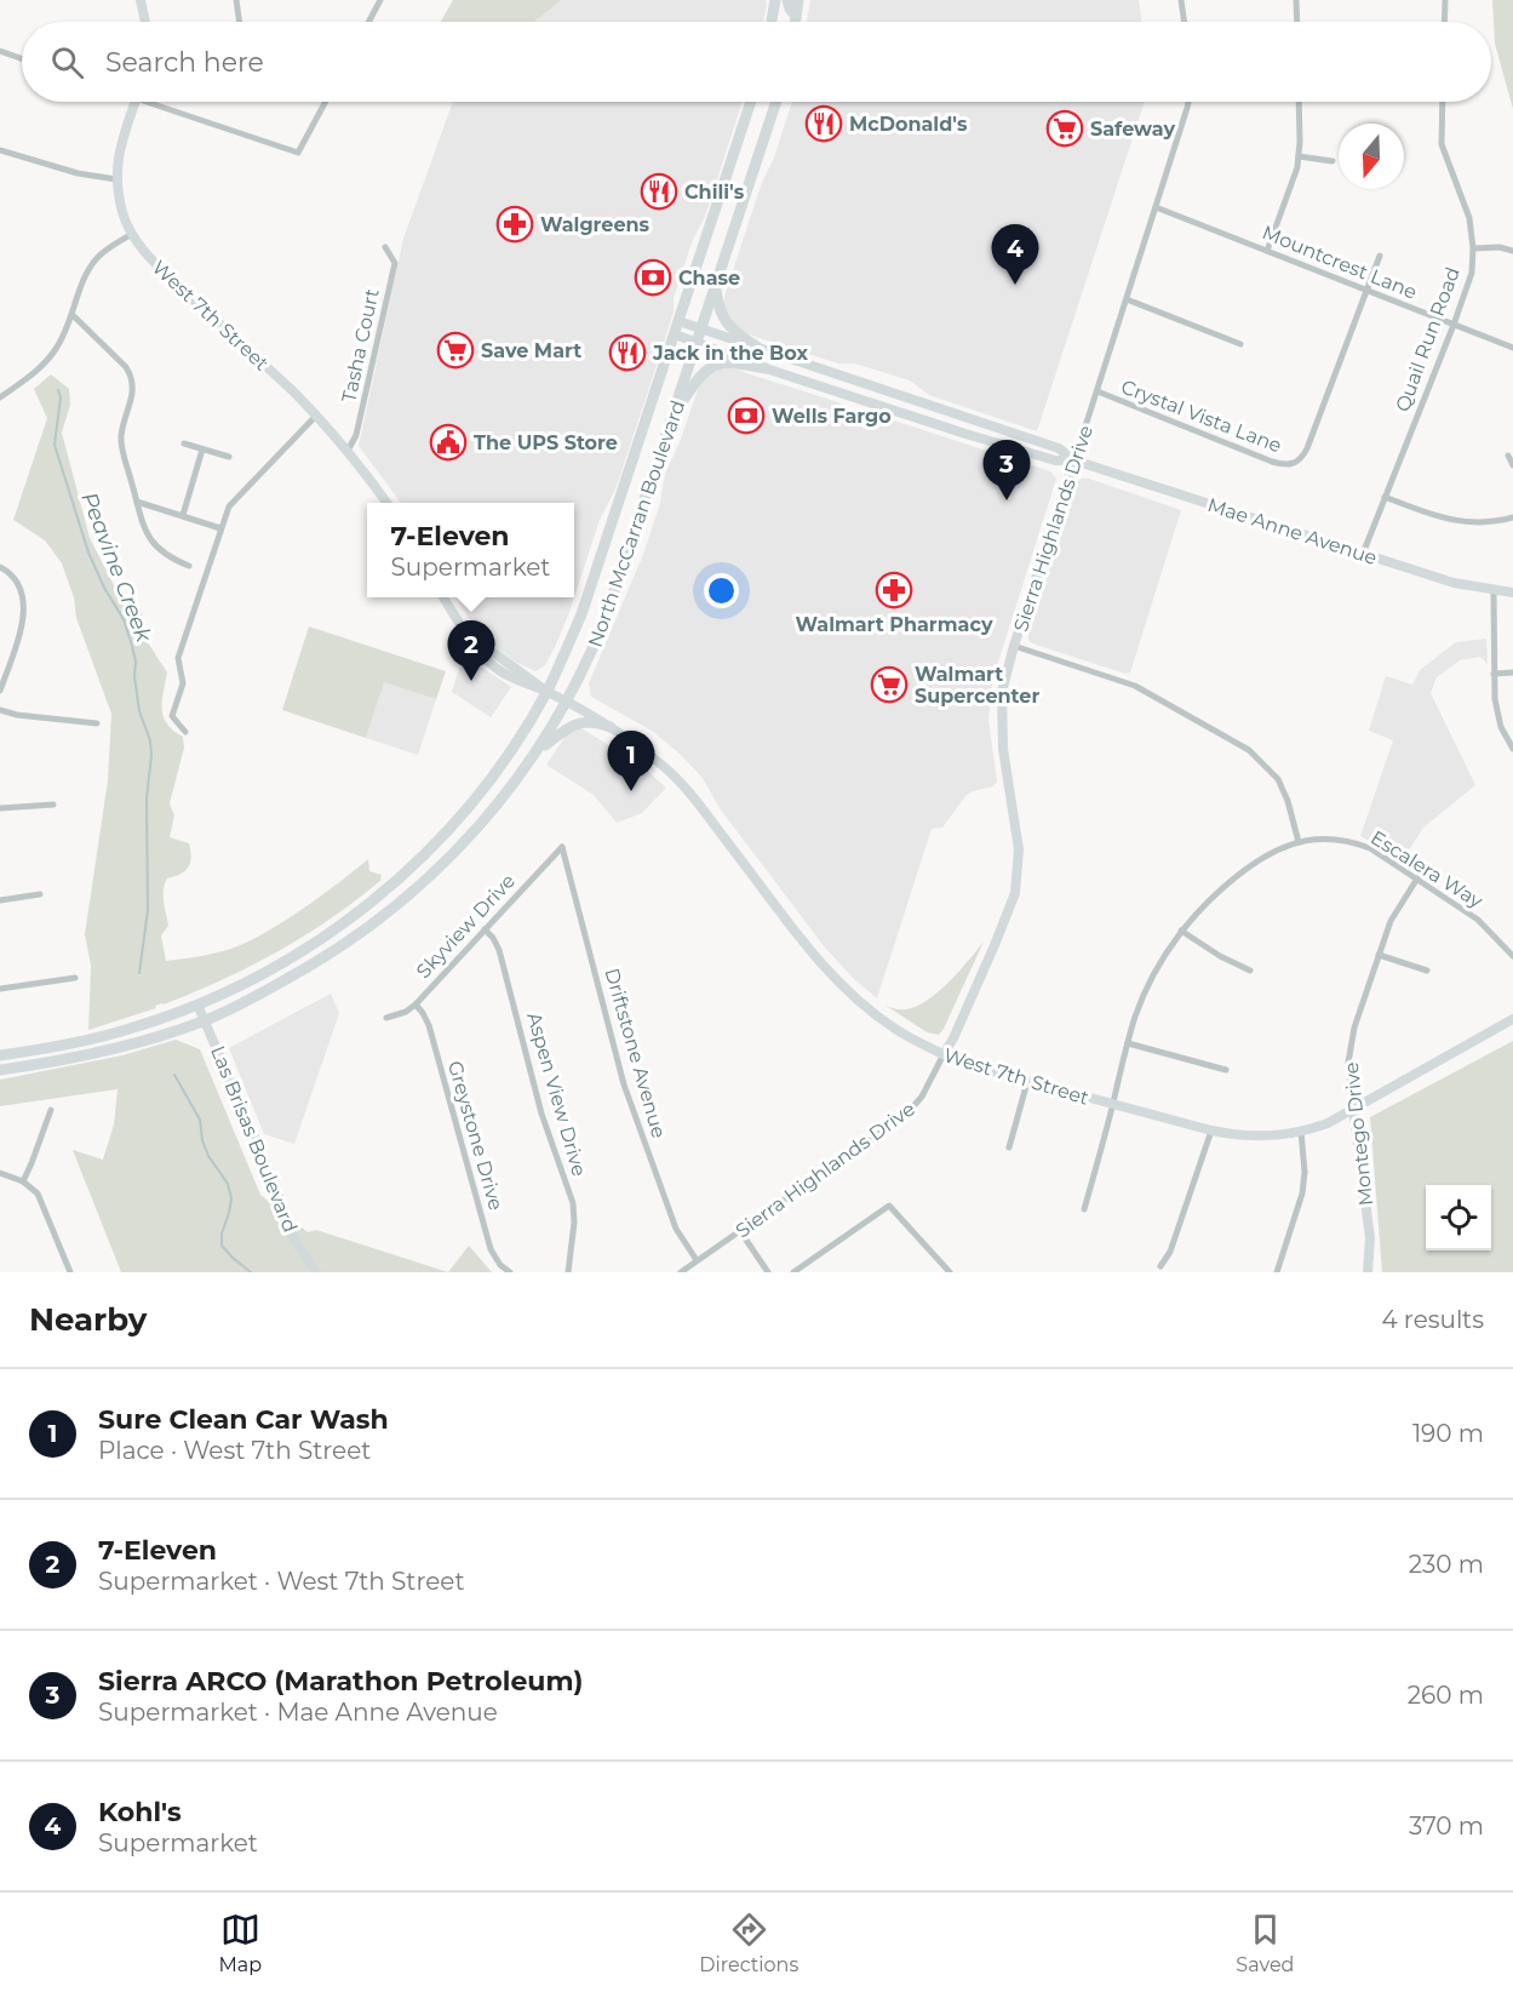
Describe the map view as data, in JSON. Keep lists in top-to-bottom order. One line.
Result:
{"streets":{"main road":["West 7th Street","North McCarran Boulevard","Sierra Highlands Drive","Mae Anne Avenue","Montego Drive","Las Brisas Boulevard"],"street":["Mountcrest Lane","Quail Run Road","Tasha Court","Crystal Vista Lane","Escalera Way","Skyview Drive","Driftstone Avenue","Aspen View Drive","Greystone Drive"]},"crossings":[["Mountcrest Lane","Quail Run Road"],["Mountcrest Lane","Crystal Vista Lane"],["Mountcrest Lane","Sierra Highlands Drive"],["West 7th Street","Tasha Court"],["West 7th Street","North McCarran Boulevard"],["West 7th Street","Sierra Highlands Drive"],["West 7th Street","Escalera Way"],["West 7th Street","Montego Drive"],["Quail Run Road","Mae Anne Avenue"],["Crystal Vista Lane","Sierra Highlands Drive"],["North McCarran Boulevard","Mae Anne Avenue"],["North McCarran Boulevard","Las Brisas Boulevard"],["Sierra Highlands Drive","Mae Anne Avenue"],["Sierra Highlands Drive","Driftstone Avenue"],["Escalera Way","Montego Drive"],["Skyview Drive","Driftstone Avenue"],["Skyview Drive","Aspen View Drive"],["Skyview Drive","Greystone Drive"]],"water":["Peavine Creek"],"places":{"restaurant":["McDonald's","Chili's","Jack in the Box"],"supermarket":["Safeway","Save Mart","Walmart Supercenter"],"pharmacy":["Walgreens","Walmart Pharmacy"],"bank":["Chase","Wells Fargo"],"public building":["The UPS Store"]},"north":"bottom","page":{"search":"Search here","pins":["4","3","2","1"],"popup":["7-Eleven","Supermarket"],"heading":["Nearby","4 results"],"list":[{"mark":"1","name":"Sure Clean Car Wash","note":"Place · West 7th Street","value":"190 m"},{"mark":"2","name":"7-Eleven","note":"Supermarket · West 7th Street","value":"230 m"},{"mark":"3","name":"Sierra ARCO (Marathon Petroleum)","note":"Supermarket · Mae Anne Avenue","value":"260 m"},{"mark":"4","name":"Kohl's","note":"Supermarket","value":"370 m"}],"nav":["Map","Directions","Saved"]}}
